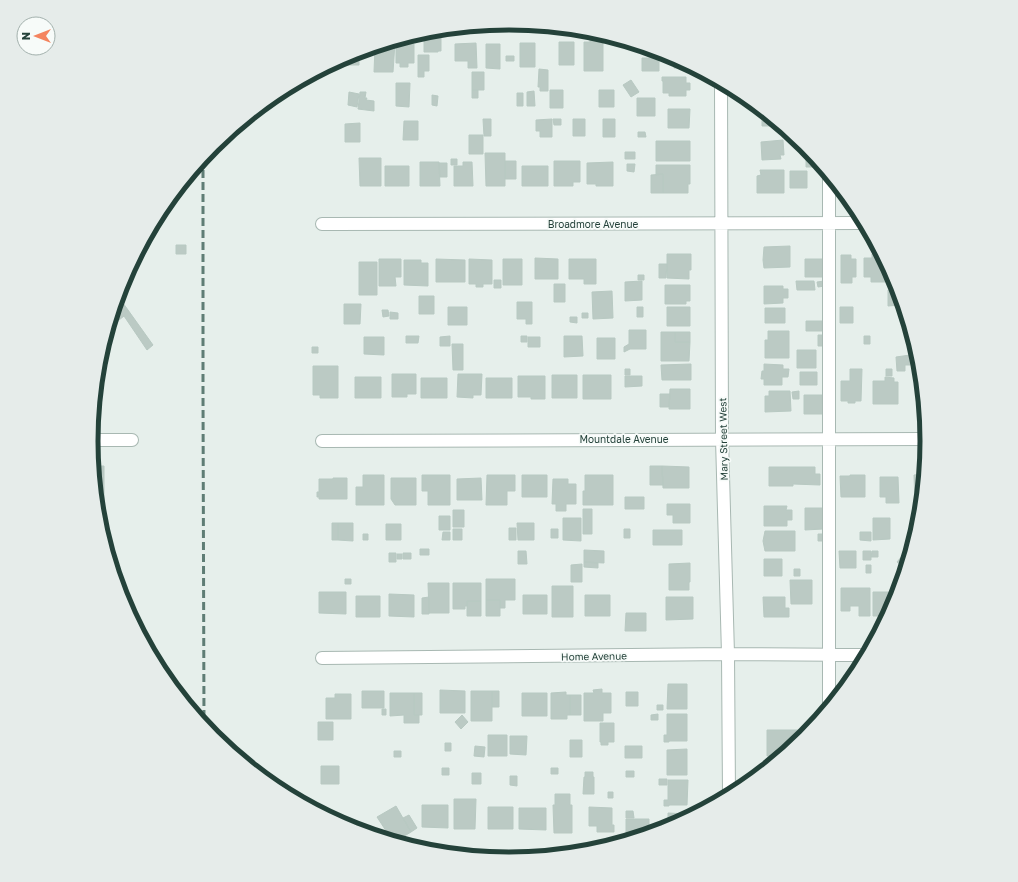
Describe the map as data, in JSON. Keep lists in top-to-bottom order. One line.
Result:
{"streets":{"street":["Broadmore Avenue","Mountdale Avenue","Mary Street West","Home Avenue"]},"crossings":[["Broadmore Avenue","Mary Street West"],["Mountdale Avenue","Mary Street West"],["Mary Street West","Home Avenue"]],"north":"left"}
